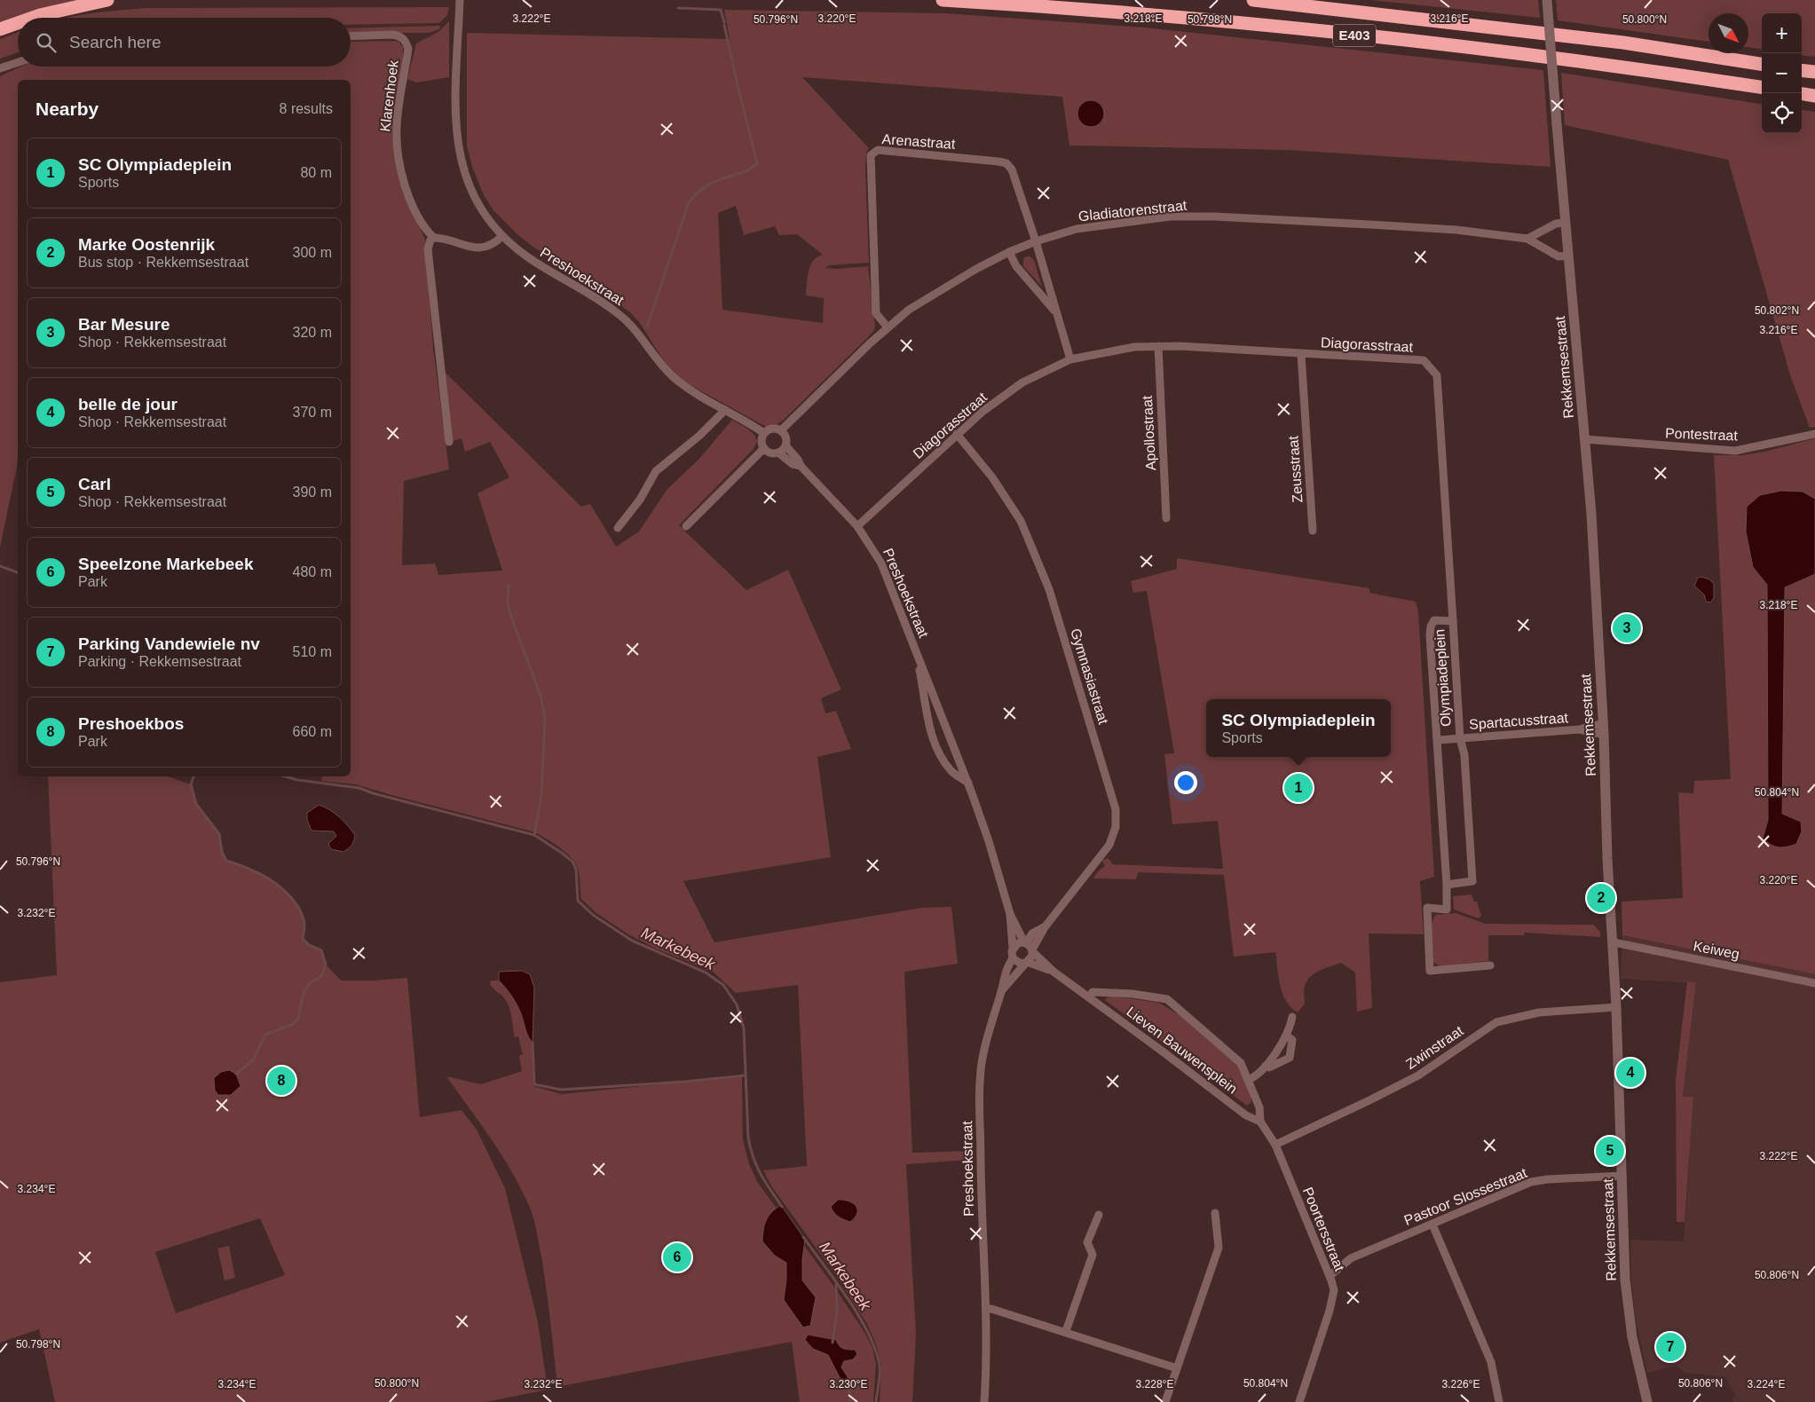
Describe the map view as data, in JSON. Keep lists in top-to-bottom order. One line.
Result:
{"streets":{"highway":["E403"],"street":["Klarenhoek","Arenastraat","Gladiatorenstraat","Preshoekstraat","Diagorasstraat","Rekkemsestraat","Apollostraat","Pontestraat","Zeusstraat","Gymnasiastraat","Olympiadeplein","Spartacusstraat","Keiweg","Zwinstraat","Lieven Bauwensplein","Pastoor Slossestraat","Poortersstraat"]},"crossings":[["Arenastraat","Gladiatorenstraat"],["Gladiatorenstraat","Preshoekstraat"],["Gladiatorenstraat","Rekkemsestraat"],["Preshoekstraat","Diagorasstraat"],["Preshoekstraat","Gymnasiastraat"],["Preshoekstraat","Lieven Bauwensplein"],["Diagorasstraat","Apollostraat"],["Diagorasstraat","Zeusstraat"],["Diagorasstraat","Gymnasiastraat"],["Diagorasstraat","Olympiadeplein"],["Rekkemsestraat","Pontestraat"],["Rekkemsestraat","Spartacusstraat"],["Rekkemsestraat","Keiweg"],["Rekkemsestraat","Zwinstraat"],["Rekkemsestraat","Pastoor Slossestraat"],["Gymnasiastraat","Lieven Bauwensplein"],["Olympiadeplein","Spartacusstraat"],["Zwinstraat","Lieven Bauwensplein"],["Zwinstraat","Poortersstraat"],["Lieven Bauwensplein","Poortersstraat"],["Pastoor Slossestraat","Poortersstraat"]],"water":["Markebeek"],"north":"bottom right","page":{"map_buttons":["+","−"],"search":"Search here","heading":["Nearby","8 results"],"list":[{"mark":"1","name":"SC Olympiadeplein","note":"Sports","value":"80 m"},{"mark":"2","name":"Marke Oostenrijk","note":"Bus stop · Rekkemsestraat","value":"300 m"},{"mark":"3","name":"Bar Mesure","note":"Shop · Rekkemsestraat","value":"320 m"},{"mark":"4","name":"belle de jour","note":"Shop · Rekkemsestraat","value":"370 m"},{"mark":"5","name":"Carl","note":"Shop · Rekkemsestraat","value":"390 m"},{"mark":"6","name":"Speelzone Markebeek","note":"Park","value":"480 m"},{"mark":"7","name":"Parking Vandewiele nv","note":"Parking · Rekkemsestraat","value":"510 m"},{"mark":"8","name":"Preshoekbos","note":"Park","value":"660 m"}],"pins":["3","1","2","4","8","5","6","7"],"popup":["SC Olympiadeplein","Sports"]},"coordinates":["3.218°E","3.222°E","3.220°E","3.216°E","50.796°N","50.798°N","50.800°N","50.802°N","50.804°N","3.232°E","3.234°E","50.806°N","3.230°E","3.228°E","3.226°E","3.224°E"]}
